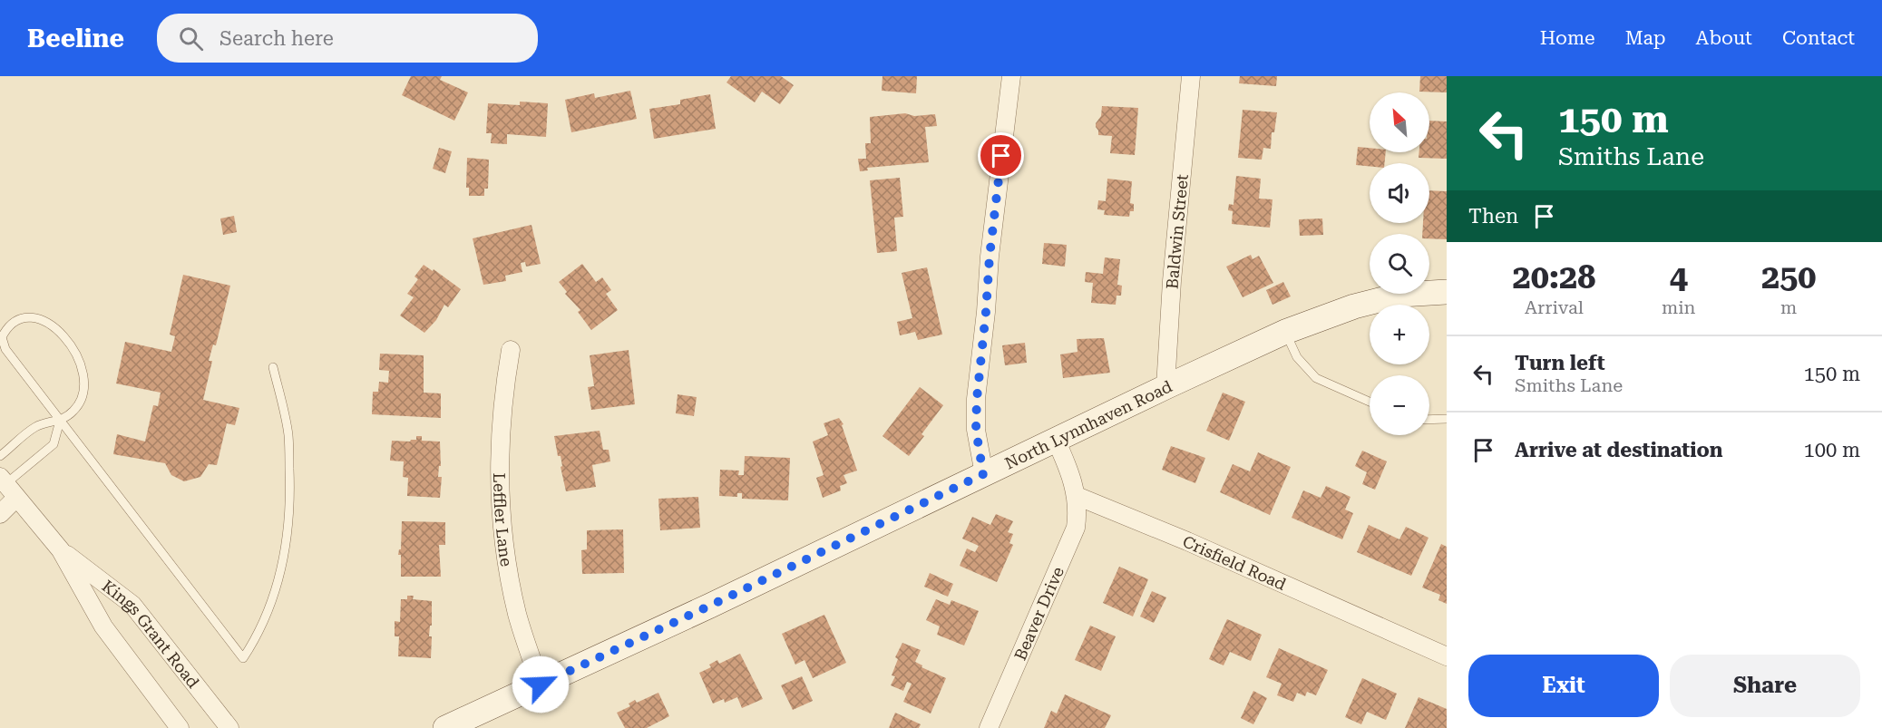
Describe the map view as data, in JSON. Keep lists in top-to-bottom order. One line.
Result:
{"streets":{"street":["Baldwin Street","North Lynnhaven Road","Leffler Lane","Crisfield Road","Beaver Drive","Kings Grant Road"]},"crossings":[["Baldwin Street","North Lynnhaven Road"],["North Lynnhaven Road","Leffler Lane"],["Crisfield Road","Beaver Drive"]],"north":"top left","page":{"header":"Beeline","search":"Search here","nav":["Home","Map","About","Contact"],"turn":["150 m","Smiths Lane"],"map_buttons":["+","−"],"then":"Then","eta":["20:28","Arrival","4","min","250","m"],"list":[{"name":"Turn left","note":"Smiths Lane","value":"150 m"},{"name":"Arrive at destination","value":"100 m"}],"buttons":["Exit","Share"]}}
